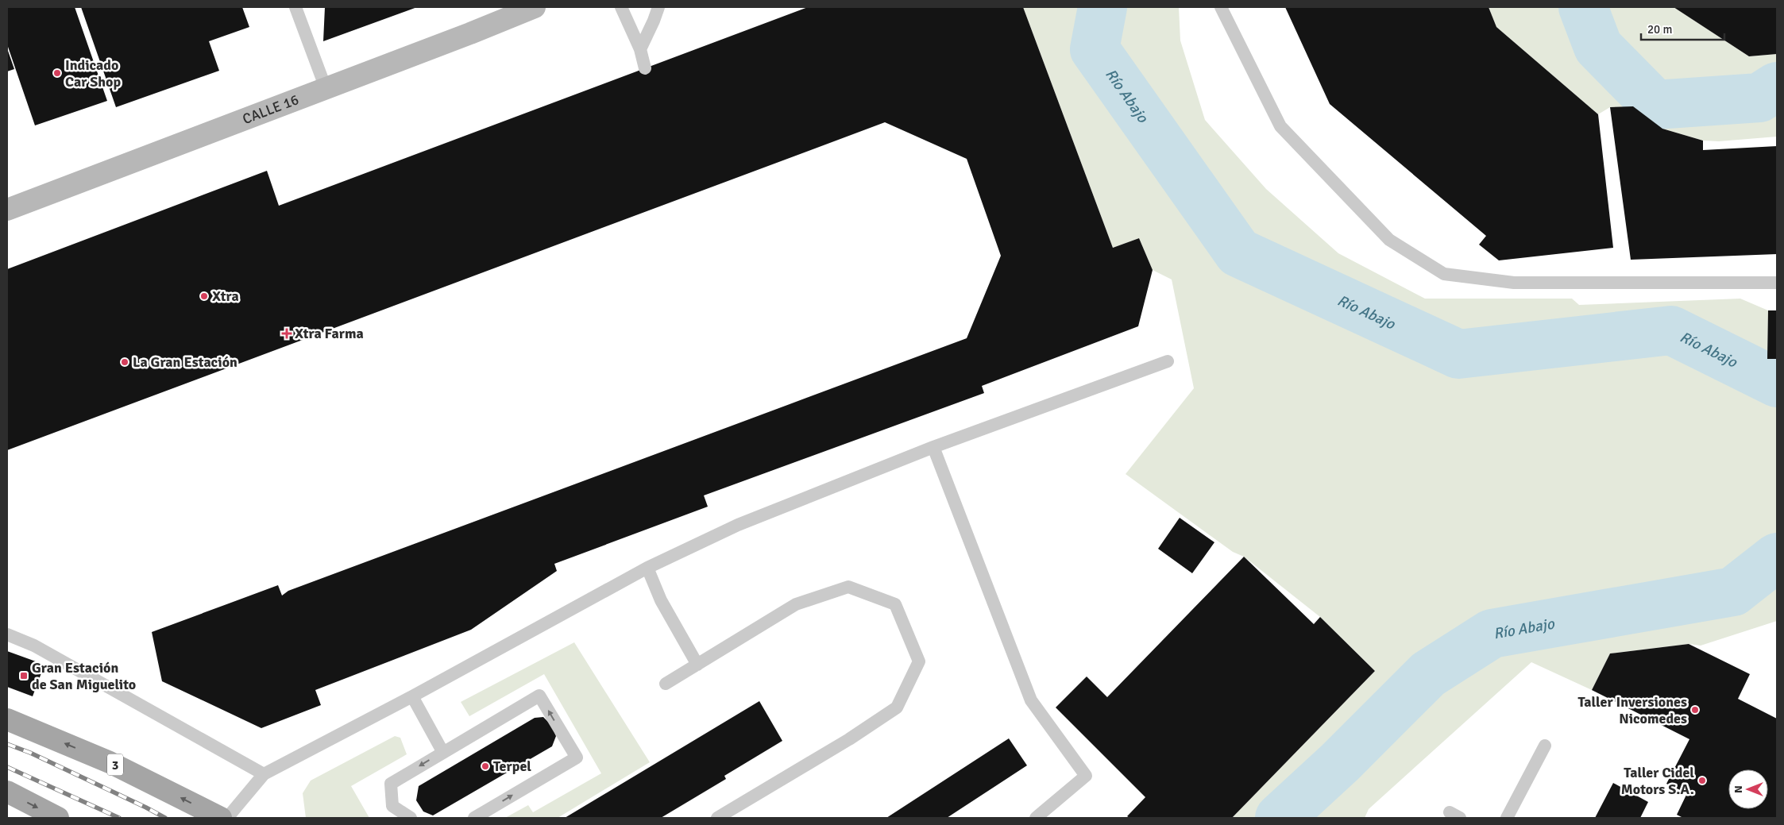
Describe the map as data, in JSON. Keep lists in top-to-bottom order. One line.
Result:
{"streets":{"main road":["CALLE 16","3"]},"water":["Río Abajo"],"places":{"other":["Indicado Car Shop","Xtra","La Gran Estación","Taller Inversiones Nicomedes","Terpel","Taller Cidel Motors S.A."],"health":["Xtra Farma"],"transit":["Gran Estación de San Miguelito"]},"scale_bar":"20 m","north":"left"}
